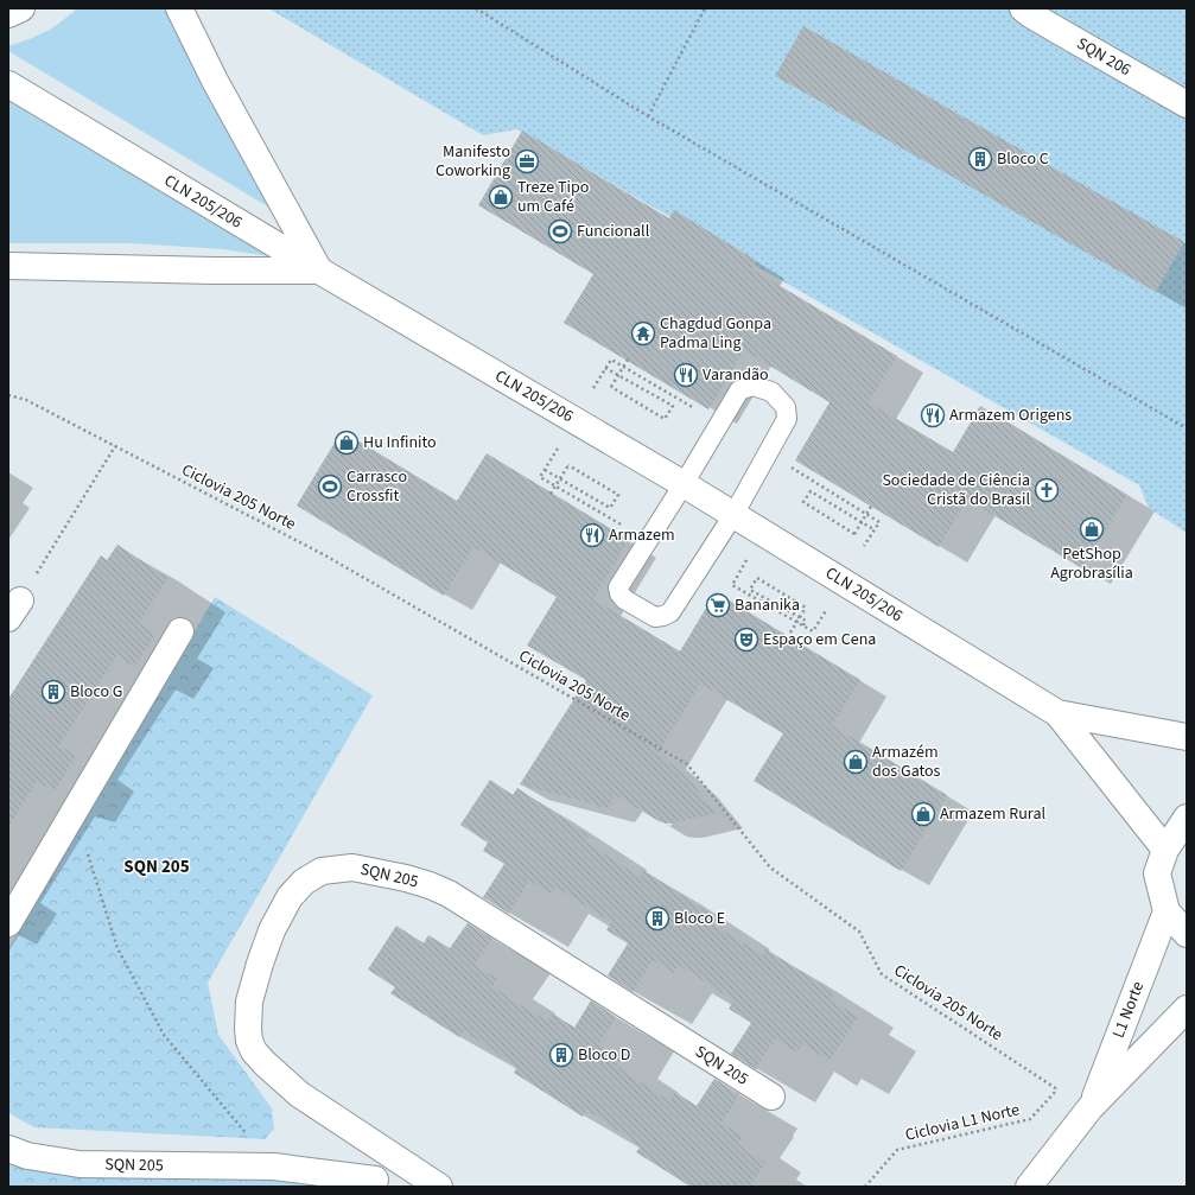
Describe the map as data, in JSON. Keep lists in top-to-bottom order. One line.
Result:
{"streets":{"street":["SQN 206","CLN 205/206","SQN 205","L1 Norte"],"path":["Ciclovia 205 Norte","Ciclovia L1 Norte"]},"crossings":[["Ciclovia 205 Norte","Ciclovia L1 Norte"]],"districts":["SQN 205"],"places":{"building":["Bloco C","Bloco G","Bloco E","Bloco D"],"office":["Manifesto Coworking"],"shop":["Treze Tipo um Café","Hu Infinito","PetShop Agrobrasília","Armazém dos Gatos","Armazem Rural"],"sports":["Funcionall","Carrasco Crossfit"],"temple":["Chagdud Gonpa Padma Ling"],"restaurant":["Varandão","Armazem Origens","Armazem"],"church":["Sociedade de Ciência Cristã do Brasil"],"supermarket":["Bananika"],"theatre":["Espaço em Cena"]}}
